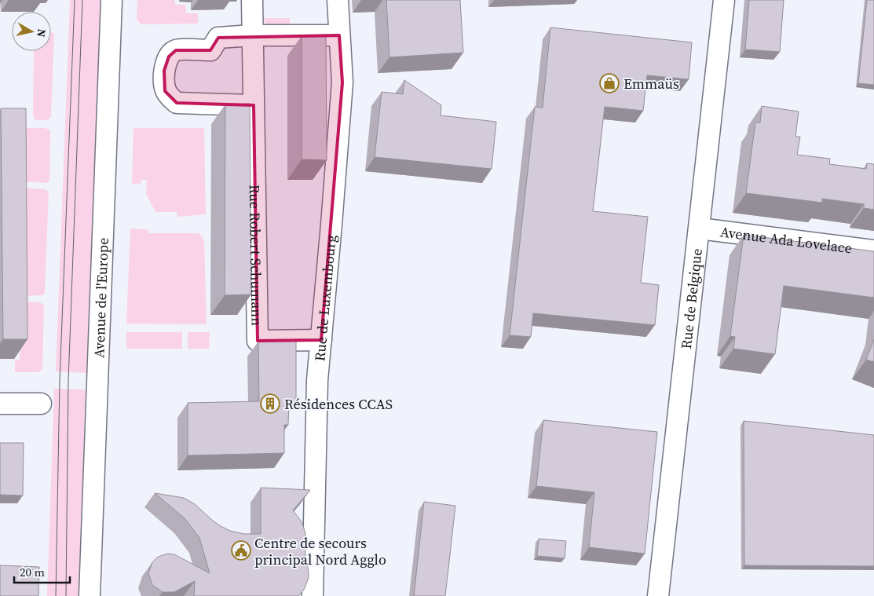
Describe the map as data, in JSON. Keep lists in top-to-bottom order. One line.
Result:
{"streets":{"street":["Avenue Ada Lovelace","Rue Robert Schumann","Avenue de l'Europe","Rue de Luxembourg","Rue de Belgique"]},"crossings":[["Avenue Ada Lovelace","Rue de Belgique"],["Rue Robert Schumann","Rue de Luxembourg"]],"places":{"shop":["Emmaüs"],"building":["Résidences CCAS"],"public building":["Centre de secours principal Nord Agglo"]},"scale_bar":"20 m","north":"right"}
